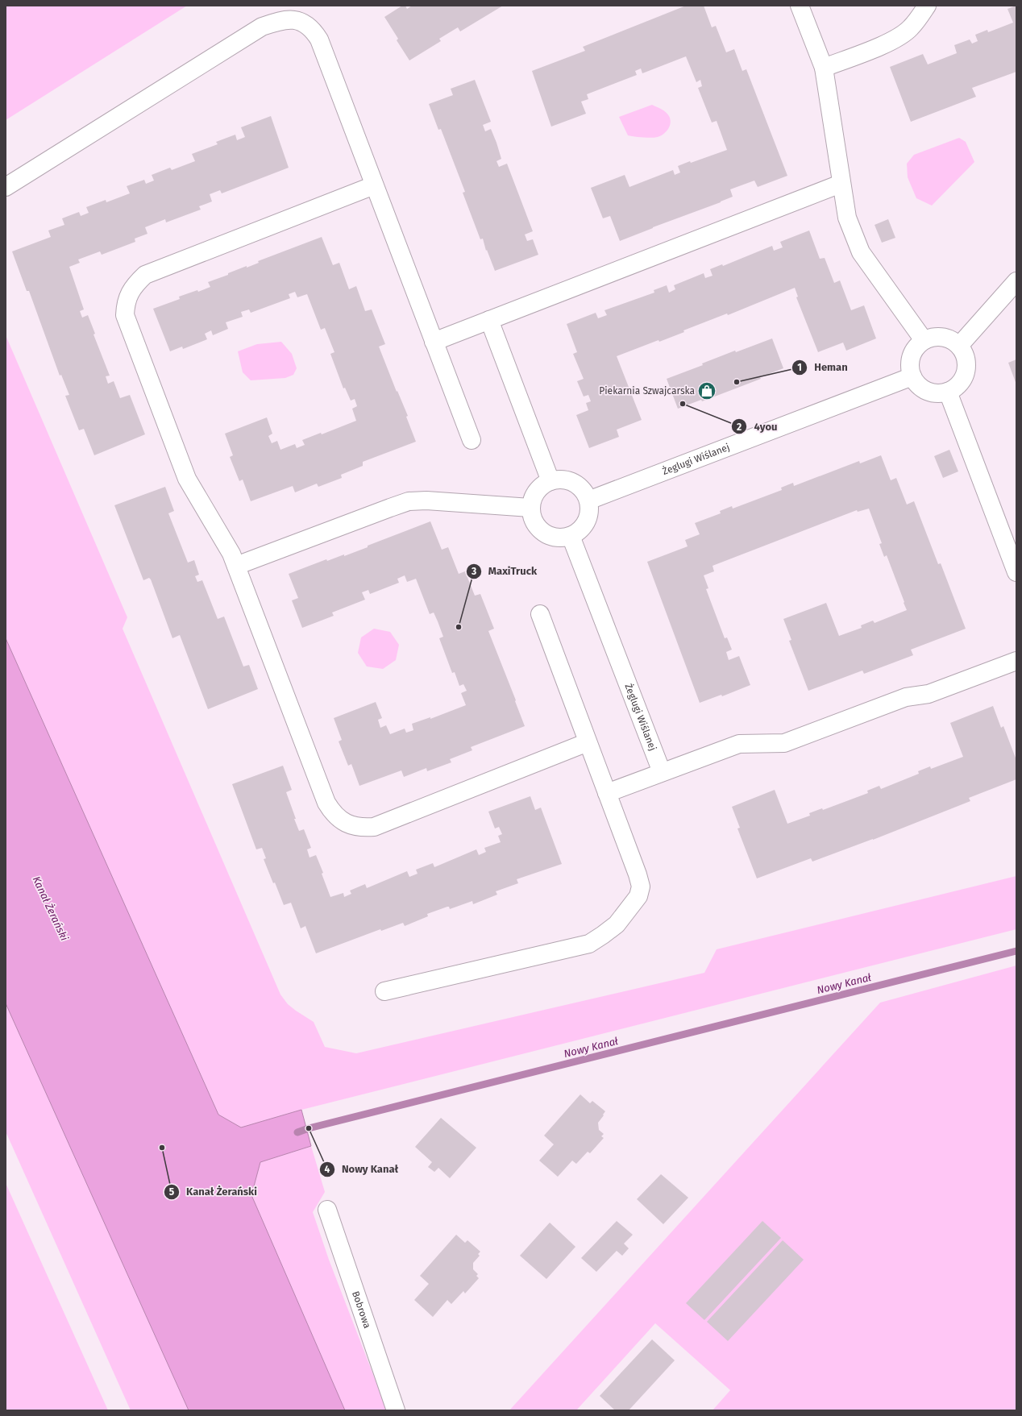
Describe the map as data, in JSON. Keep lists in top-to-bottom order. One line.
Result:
{"streets":{"street":["Żeglugi Wiślanej","Bobrowa"]},"water":["Kanał Żerański","Nowy Kanał"],"places":{"other":["Heman","4you","MaxiTruck","Nowy Kanał","Kanał Żerański"],"shop":["Piekarnia Szwajcarska"]}}
